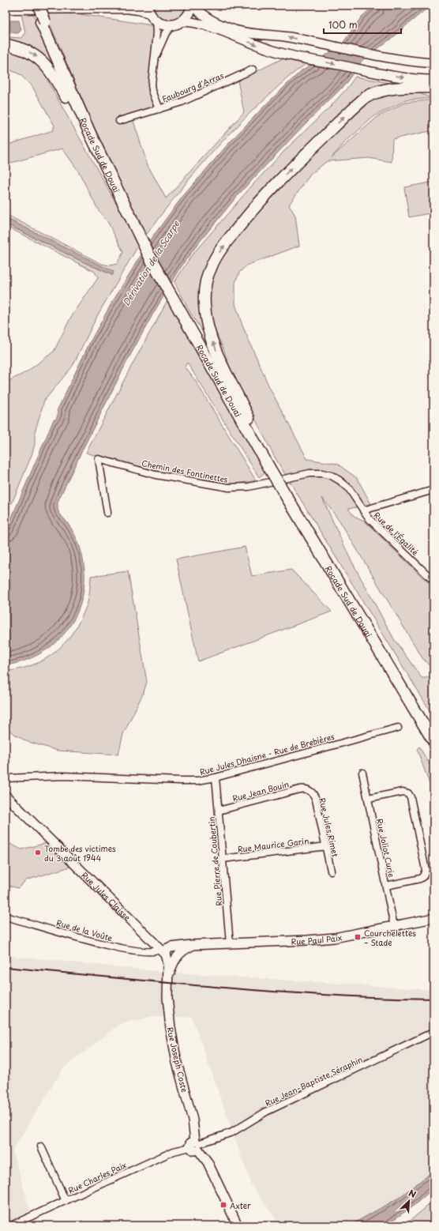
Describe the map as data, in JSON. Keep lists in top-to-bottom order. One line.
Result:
{"streets":{"highway":["Rocade Sud de Douai"],"street":["Faubourg d'Arras","Chemin des Fontinettes","Rue de l'Égalité","Rue Jules Dhaisne - Rue de Brebières","Rue Jean Bouin","Rue Jules Rimet","Rue Maurice Garin","Rue Joliot Curie","Rue Pierre de Coubertin","Rue Jules Claisse","Rue de la Voûte","Rue Paul Paix","Rue Joseph Coste","Rue Jean-Baptiste Séraphin","Rue Charles Paix"]},"crossings":[["Chemin des Fontinettes","Rue de l'Égalité"],["Rue Jules Dhaisne - Rue de Brebières","Rue Pierre de Coubertin"],["Rue Jean Bouin","Rue Jules Rimet"],["Rue Jean Bouin","Rue Pierre de Coubertin"],["Rue Jules Rimet","Rue Maurice Garin"],["Rue Maurice Garin","Rue Pierre de Coubertin"],["Rue Joliot Curie","Rue Paul Paix"],["Rue Pierre de Coubertin","Rue Paul Paix"],["Rue Jules Claisse","Rue de la Voûte"],["Rue Jules Claisse","Rue Paul Paix"],["Rue Jules Claisse","Rue Joseph Coste"],["Rue de la Voûte","Rue Paul Paix"],["Rue de la Voûte","Rue Joseph Coste"],["Rue Paul Paix","Rue Joseph Coste"],["Rue Joseph Coste","Rue Jean-Baptiste Séraphin"],["Rue Joseph Coste","Rue Charles Paix"],["Rue Jean-Baptiste Séraphin","Rue Charles Paix"]],"water":["Dérivation de la Scarpe"],"places":{"other":["Tombe des victimes du 3 août 1944"],"transit":["Courchelettes – Stade","Axter"]},"scale_bar":"100 m","north":"top right"}
